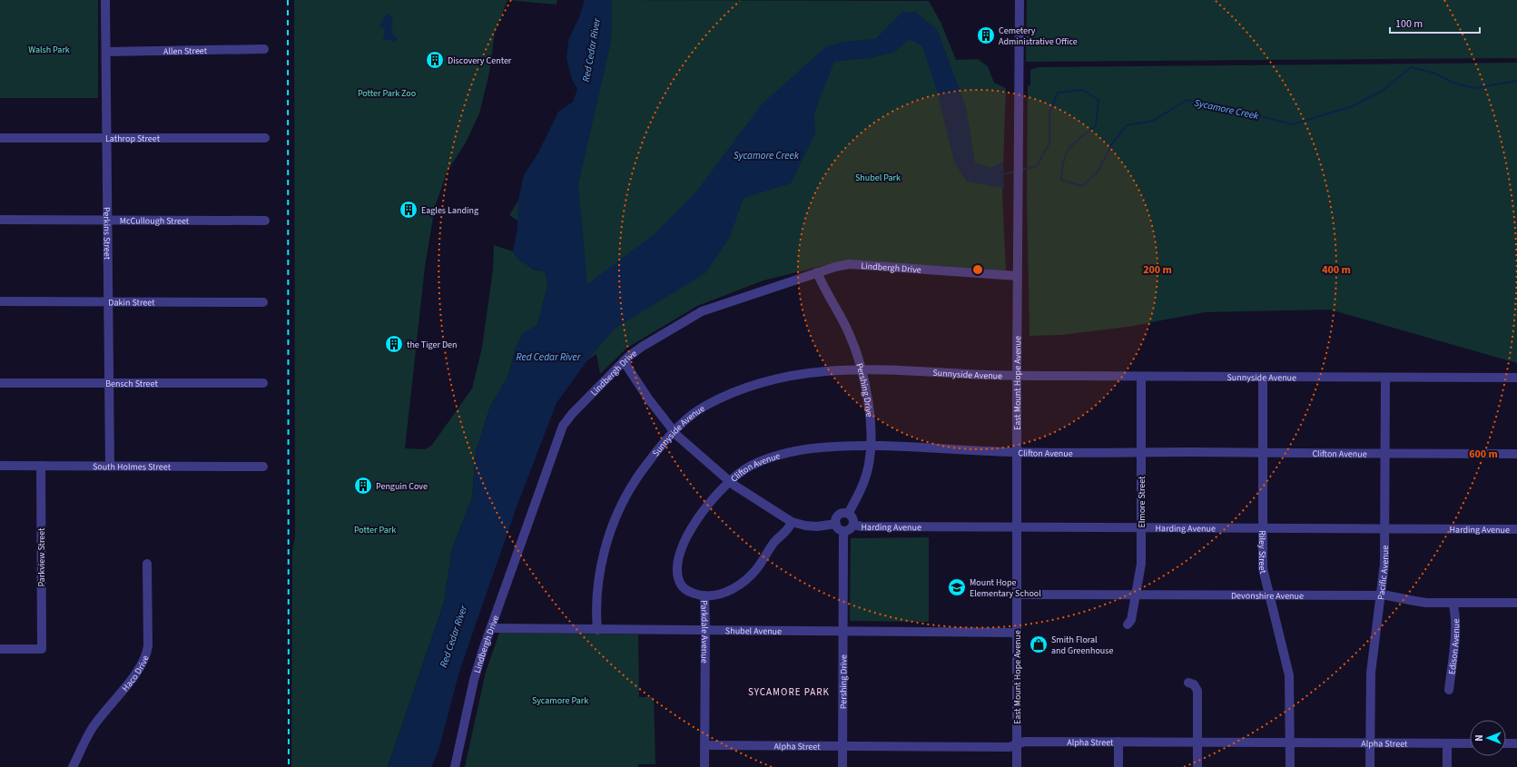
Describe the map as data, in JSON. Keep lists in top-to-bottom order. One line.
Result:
{"streets":{"street":["Allen Street","Lathrop Street","McCullough Street","Perkins Street","Lindbergh Drive","Dakin Street","Sunnyside Avenue","Bensch Street","East Mount Hope Avenue","Pershing Drive","Clifton Avenue","South Holmes Street","Elmore Street","Harding Avenue","Riley Street","Parkview Street","Pacific Avenue","Devonshire Avenue","Shubel Avenue","Parkdale Avenue","Edison Avenue","Haco Drive","Alpha Street"]},"crossings":[["Allen Street","Perkins Street"],["Lathrop Street","Perkins Street"],["McCullough Street","Perkins Street"],["Perkins Street","Dakin Street"],["Perkins Street","Bensch Street"],["Perkins Street","South Holmes Street"],["Lindbergh Drive","East Mount Hope Avenue"],["Lindbergh Drive","Pershing Drive"],["Lindbergh Drive","Shubel Avenue"],["Sunnyside Avenue","East Mount Hope Avenue"],["Sunnyside Avenue","Pershing Drive"],["Sunnyside Avenue","Elmore Street"],["Sunnyside Avenue","Riley Street"],["Sunnyside Avenue","Pacific Avenue"],["Sunnyside Avenue","Shubel Avenue"],["East Mount Hope Avenue","Clifton Avenue"],["East Mount Hope Avenue","Harding Avenue"],["East Mount Hope Avenue","Devonshire Avenue"],["East Mount Hope Avenue","Shubel Avenue"],["East Mount Hope Avenue","Alpha Street"],["Pershing Drive","Clifton Avenue"],["Pershing Drive","Harding Avenue"],["Pershing Drive","Shubel Avenue"],["Pershing Drive","Alpha Street"],["Clifton Avenue","Elmore Street"],["Clifton Avenue","Riley Street"],["Clifton Avenue","Pacific Avenue"],["Clifton Avenue","Parkdale Avenue"],["South Holmes Street","Parkview Street"],["Elmore Street","Harding Avenue"],["Elmore Street","Devonshire Avenue"],["Harding Avenue","Riley Street"],["Harding Avenue","Pacific Avenue"],["Riley Street","Devonshire Avenue"],["Riley Street","Alpha Street"],["Pacific Avenue","Devonshire Avenue"],["Pacific Avenue","Alpha Street"],["Devonshire Avenue","Edison Avenue"],["Shubel Avenue","Parkdale Avenue"],["Parkdale Avenue","Alpha Street"]],"districts":["SYCAMORE PARK"],"water":["Red Cedar River","Sycamore Creek"],"parks":["Walsh Park","Potter Park Zoo","Shubel Park","Potter Park","Sycamore Park"],"places":{"building":["Cemetery Administrative Office","Discovery Center","Eagles Landing","the Tiger Den","Penguin Cove"],"school or university":["Mount Hope Elementary School"],"shop":["Smith Floral and Greenhouse"]},"scale_bar":"100 m","north":"left","rings":["200 m","400 m","600 m"]}
